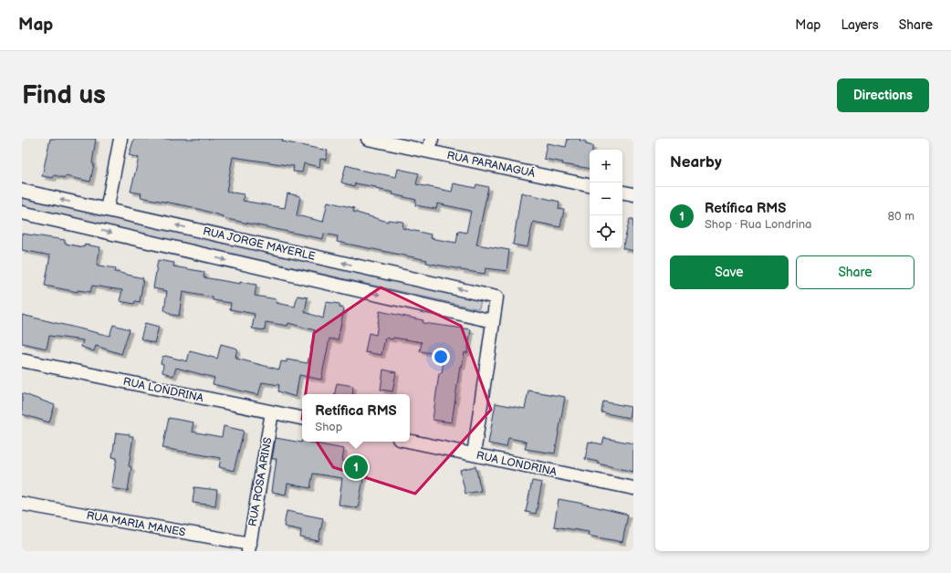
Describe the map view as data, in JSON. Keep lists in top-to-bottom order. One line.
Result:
{"streets":{"street":["RUA PARANAGUÁ","RUA JORGE MAYERLE","RUA LONDRINA","RUA ROSA ARINS","RUA MARIA MANES"]},"crossings":[["RUA LONDRINA","RUA ROSA ARINS"],["RUA ROSA ARINS","RUA MARIA MANES"]],"page":{"header":"Map","nav":["Map","Layers","Share"],"buttons":["Directions",["Save","Share"]],"title":"Find us","heading":"Nearby","map_buttons":["+","−"],"list":[{"mark":"1","name":"Retífica RMS","note":"Shop · Rua Londrina","value":"80 m"}],"popup":["Retífica RMS","Shop"],"pins":"1"}}
